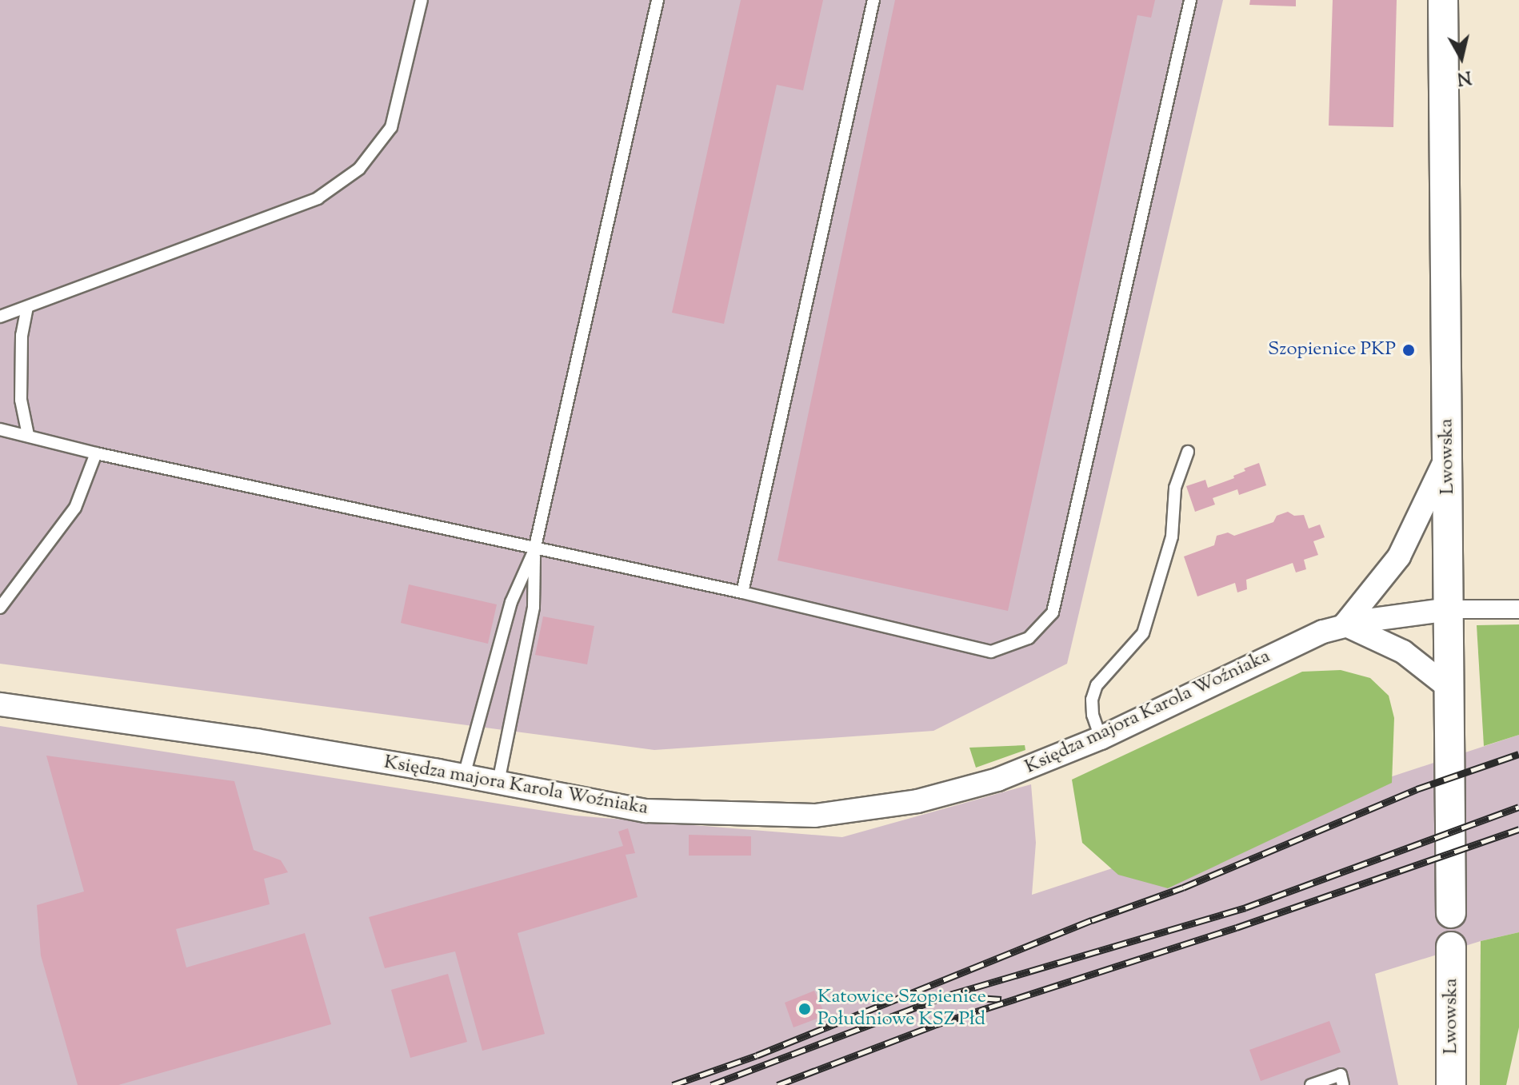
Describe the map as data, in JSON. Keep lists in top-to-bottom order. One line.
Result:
{"streets":{"street":["Lwowska","Księdza majora Karola Woźniaka"]},"crossings":[["Lwowska","Księdza majora Karola Woźniaka"]],"places":["Szopienice PKP","Katowice Szopienice Południowe KSZ Płd"],"north":"bottom"}
